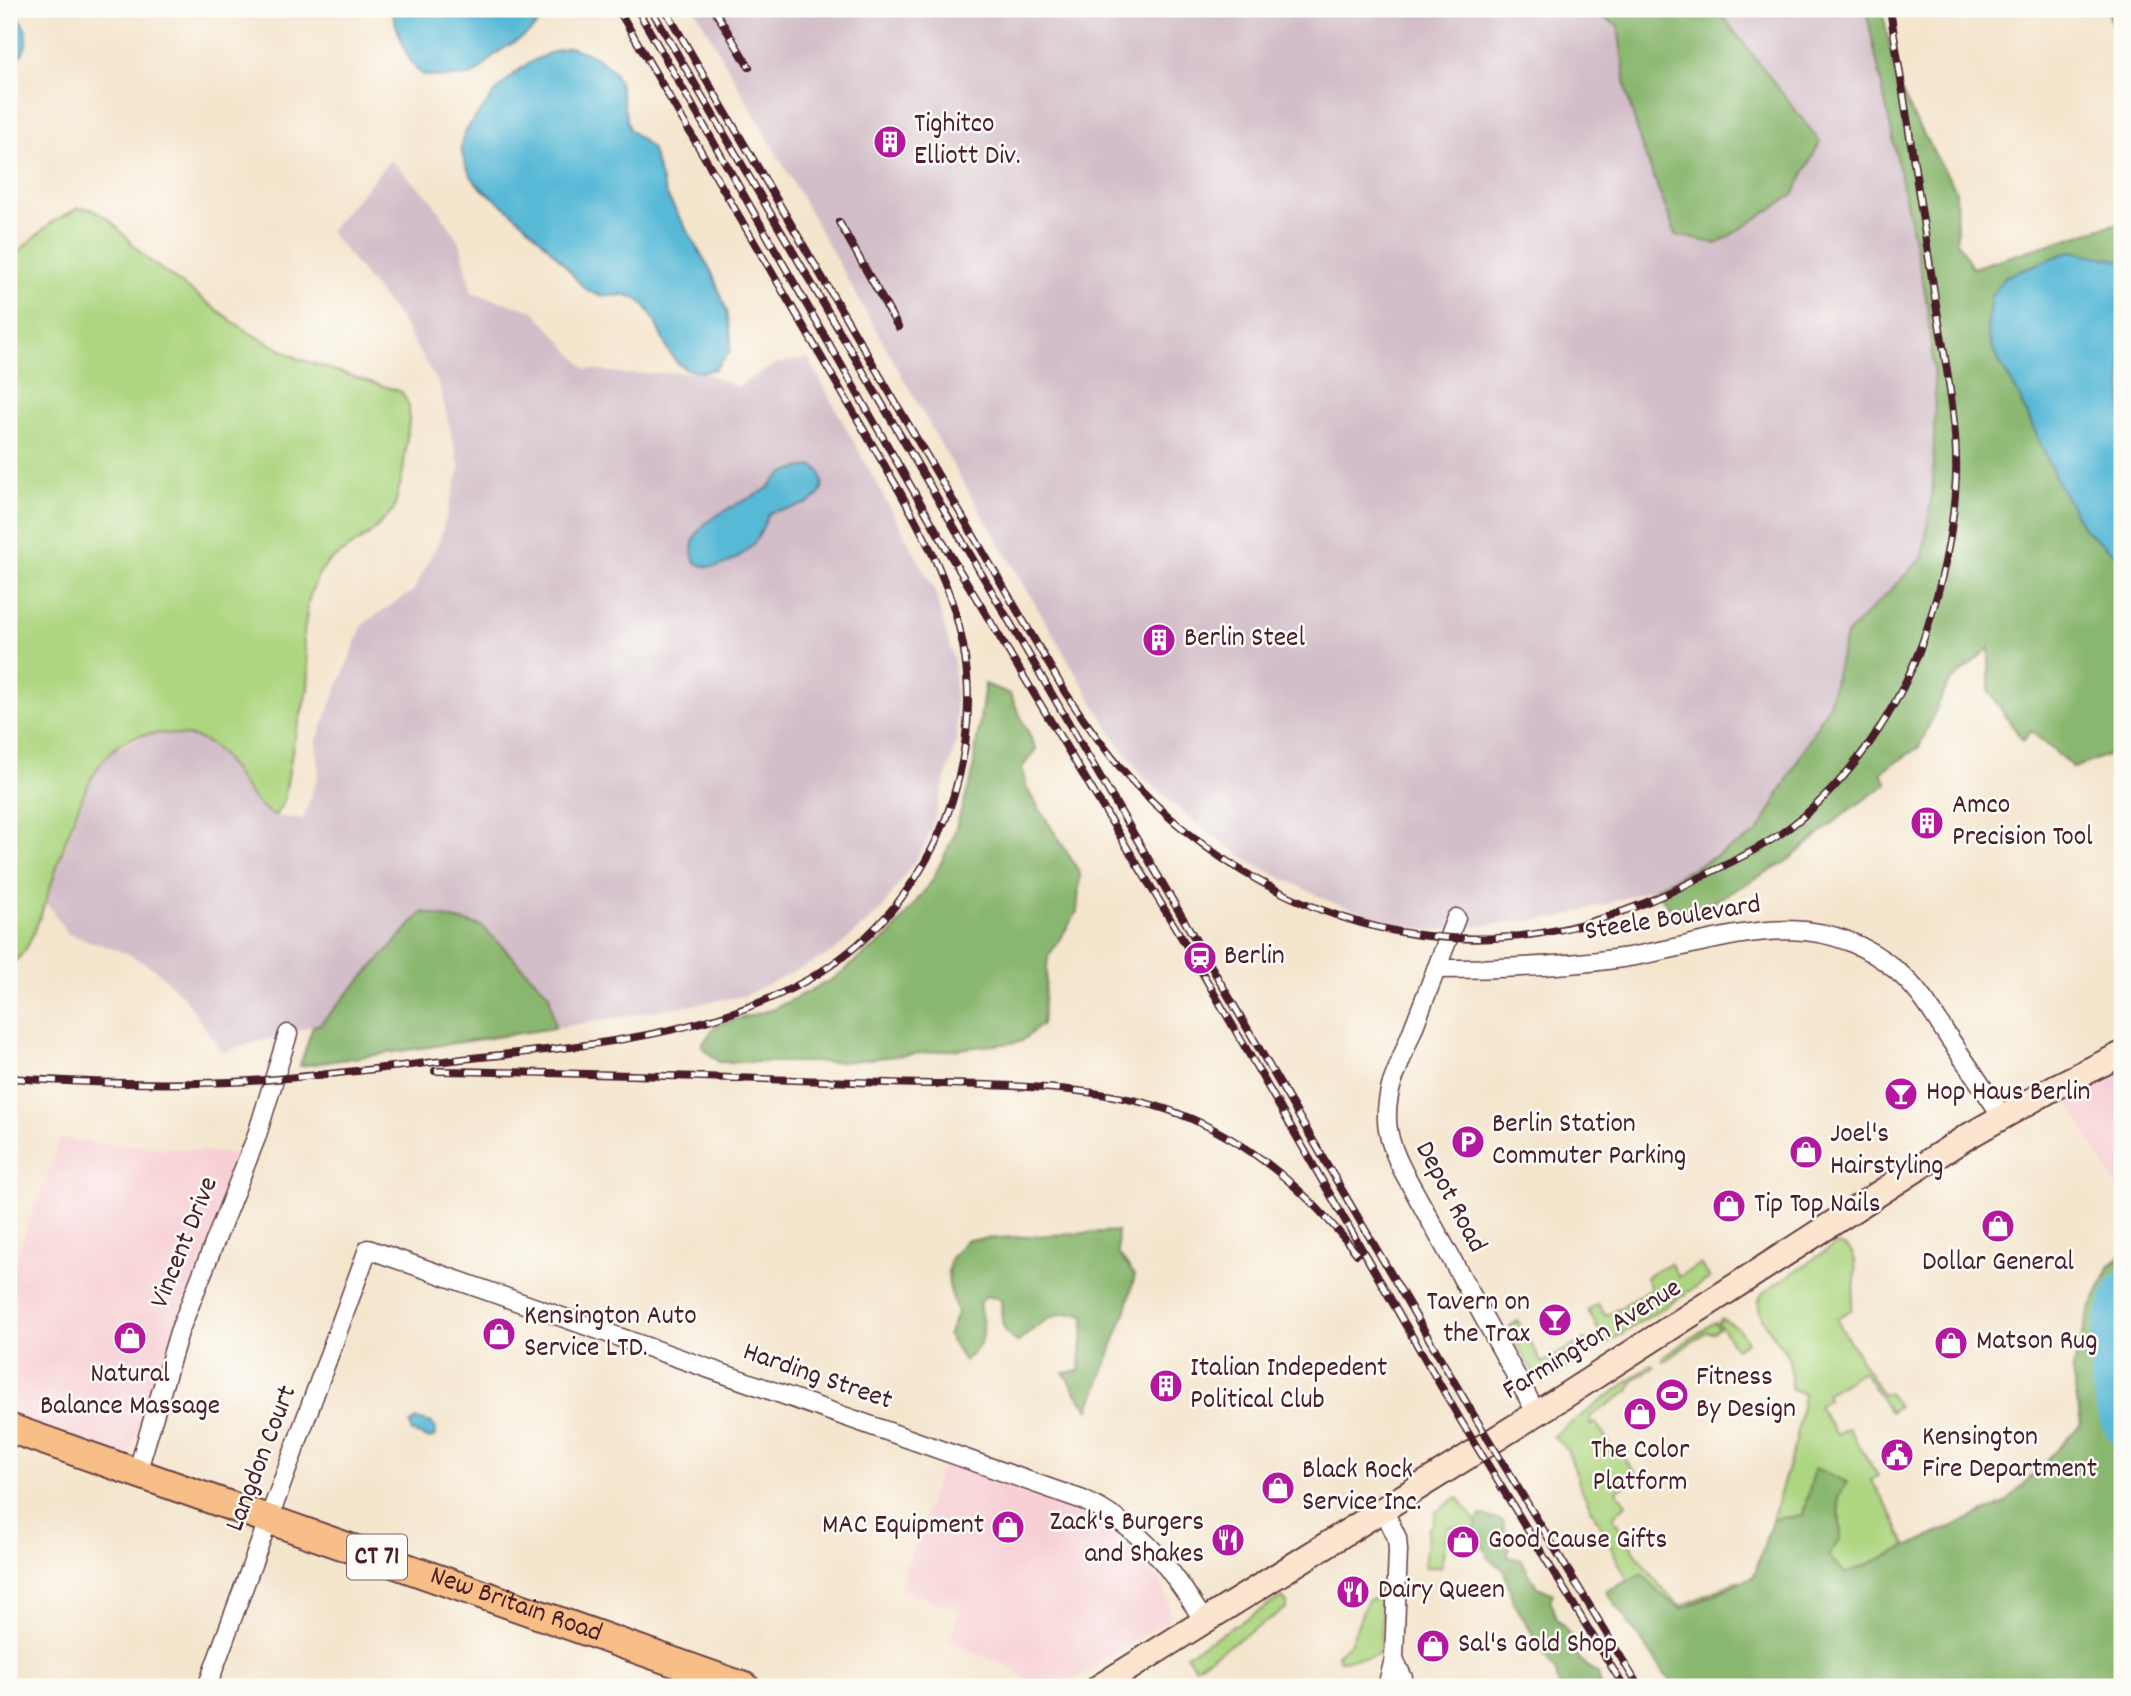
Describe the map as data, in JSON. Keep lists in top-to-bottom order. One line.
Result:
{"streets":{"main road":["Farmington Avenue","CT 71","New Britain Road"],"street":["Steele Boulevard","Depot Road","Vincent Drive","Harding Street","Langdon Court"]},"crossings":[["Steele Boulevard","Depot Road"],["Steele Boulevard","Farmington Avenue"],["Depot Road","Farmington Avenue"],["Vincent Drive","New Britain Road"],["Farmington Avenue","Harding Street"],["Harding Street","Langdon Court"],["Langdon Court","New Britain Road"]],"places":{"building":["Tighitco Elliott Div.","Berlin Steel","Amco Precision Tool","Italian Indepedent Political Club"],"station":["Berlin"],"bar":["Hop Haus Berlin","Tavern on the Trax"],"parking":["Berlin Station Commuter Parking"],"shop":["Joel's Hairstyling","Tip Top Nails","Dollar General","Kensington Auto Service LTD.","Natural Balance Massage","Matson Rug","The Color Platform","Black Rock Service Inc.","MAC Equipment","Good Cause Gifts","Sal's Gold Shop"],"sports":["Fitness By Design"],"public building":["Kensington Fire Department"],"restaurant":["Zack's Burgers and Shakes","Dairy Queen"]}}
